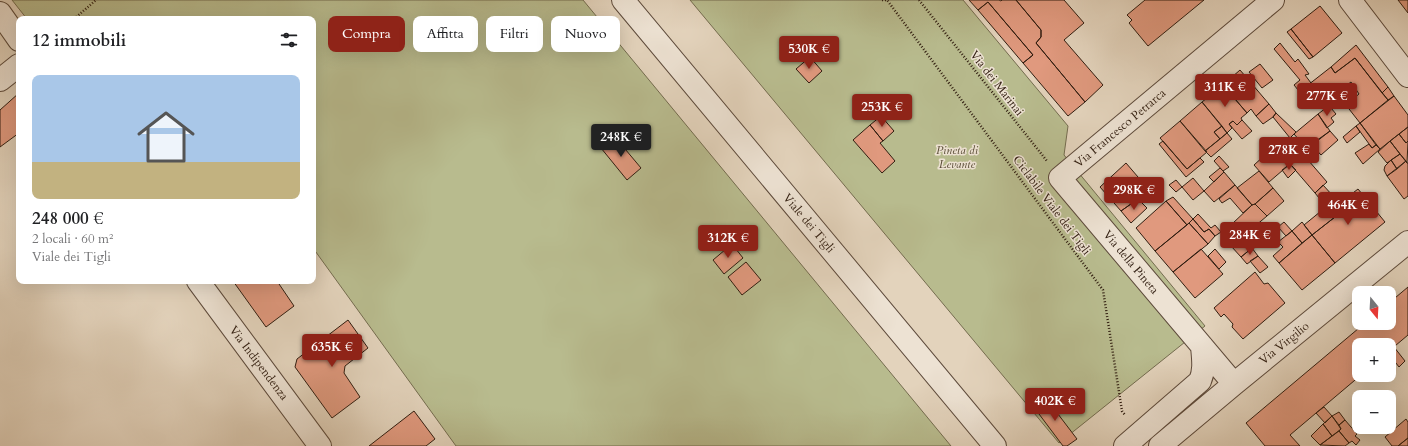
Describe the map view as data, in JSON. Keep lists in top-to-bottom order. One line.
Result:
{"streets":{"street":["Via Francesco Petrarca","Viale dei Tigli","Via della Pineta","Via Virgilio","Via Indipendenza"],"path":["Via dei Marinai","Ciclabile Viale dei Tigli"]},"crossings":[["Via dei Marinai","Via Francesco Petrarca"],["Via dei Marinai","Via della Pineta"],["Via Francesco Petrarca","Via della Pineta"],["Via della Pineta","Via Virgilio"]],"parks":["Pineta di Levante"],"north":"bottom","page":{"chip":["Compra","Affitta","Filtri","Nuovo"],"heading":"12 immobili","price":["530K €","311K €","277K €","253K €","248K €","278K €","298K €","464K €","284K €","312K €","635K €","402K €"],"list":[{"name":"248 000 €","note":"2 locali · 60 m² · Viale dei Tigli"}],"map_buttons":["+","−"]}}
